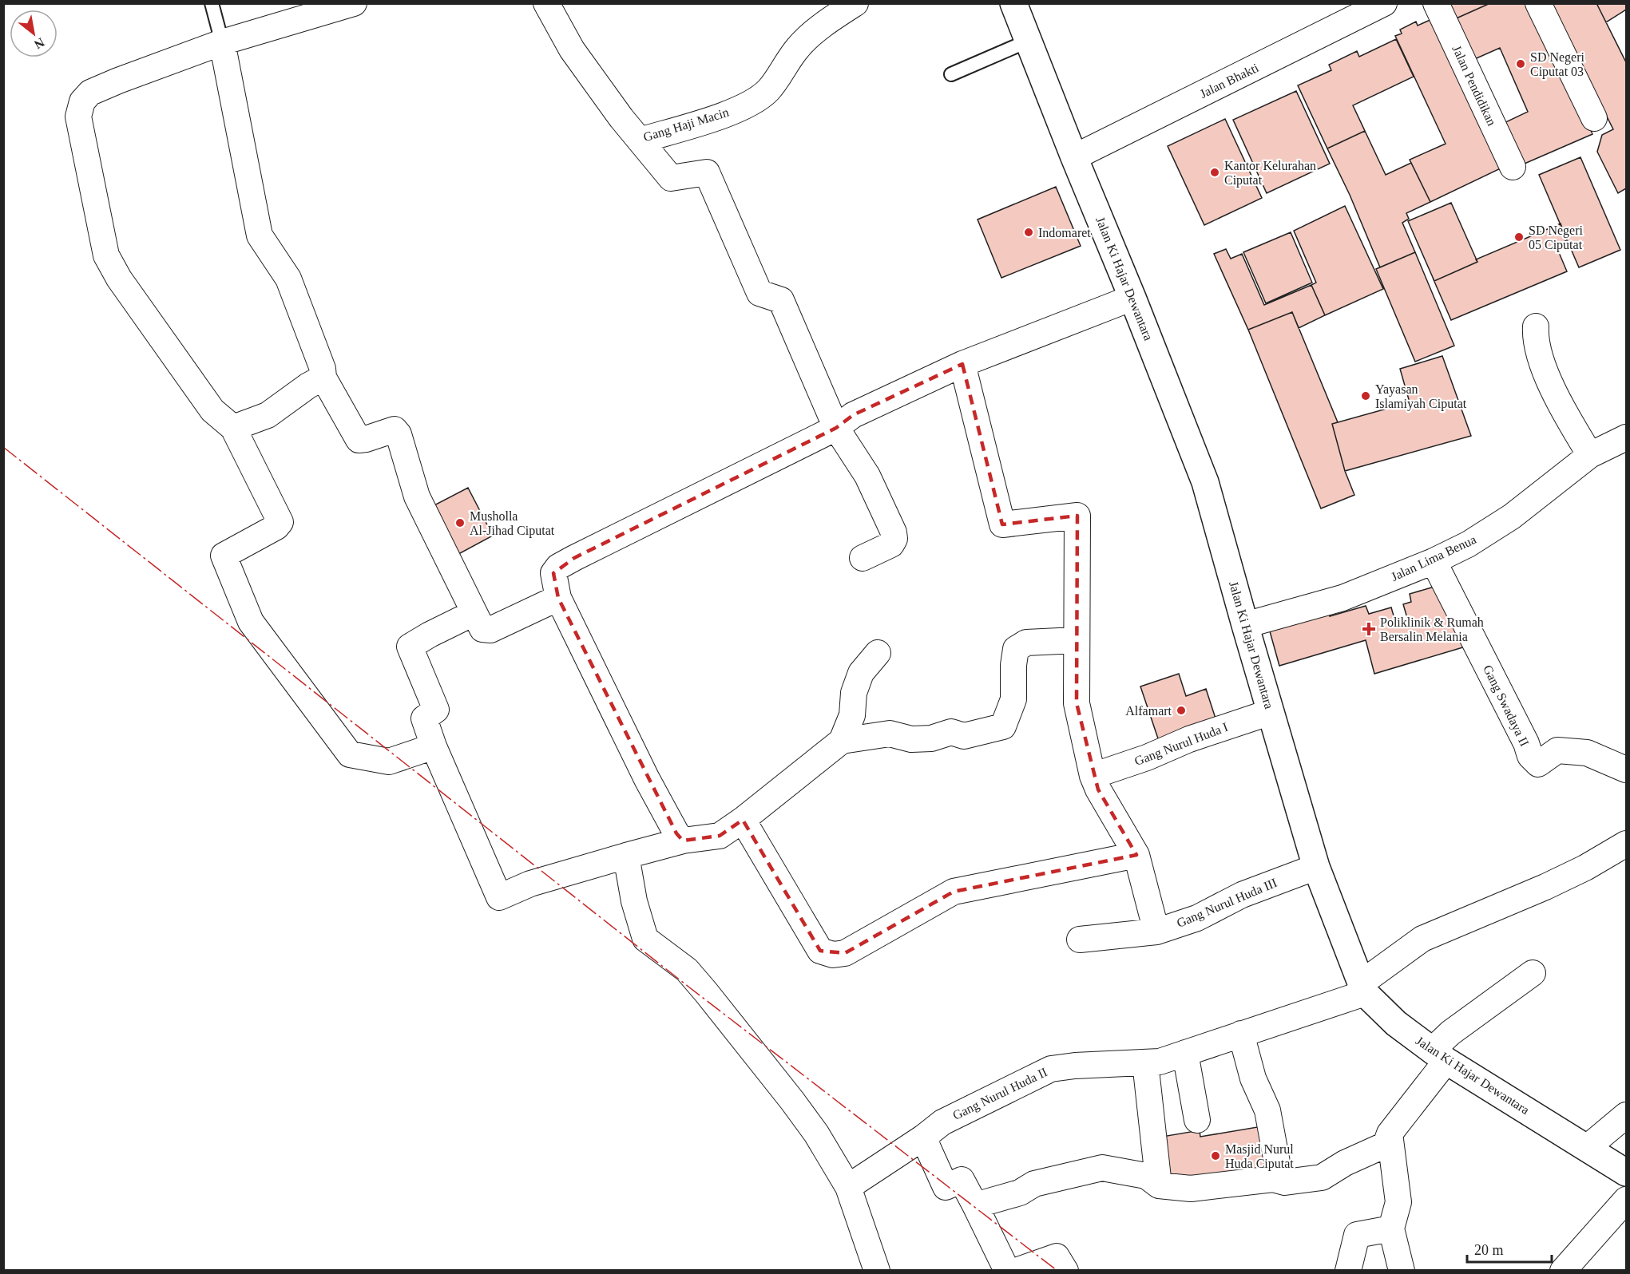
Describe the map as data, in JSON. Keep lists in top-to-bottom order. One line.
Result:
{"streets":{"main road":["Jalan Ki Hajar Dewantara"],"street":["Jalan Bhakti","Jalan Pendidikan","Gang Haji Macin","Jalan Lima Benua","Gang Swadaya II","Gang Nurul Huda I","Gang Nurul Huda III","Gang Nurul Huda II"]},"crossings":[["Jalan Bhakti","Jalan Ki Hajar Dewantara"],["Jalan Ki Hajar Dewantara","Jalan Lima Benua"],["Jalan Ki Hajar Dewantara","Gang Nurul Huda I"],["Jalan Ki Hajar Dewantara","Gang Nurul Huda III"],["Jalan Ki Hajar Dewantara","Gang Nurul Huda II"],["Jalan Lima Benua","Gang Swadaya II"]],"places":{"other":["SD Negeri Ciputat 03","Kantor Kelurahan Ciputat","Indomaret","SD Negeri 05 Ciputat","Yayasan Islamiyah Ciputat","Musholla Al-Jihad Ciputat","Alfamart","Masjid Nurul Huda Ciputat"],"health":["Poliklinik & Rumah Bersalin Melania"]},"scale_bar":"20 m","north":"bottom right"}
